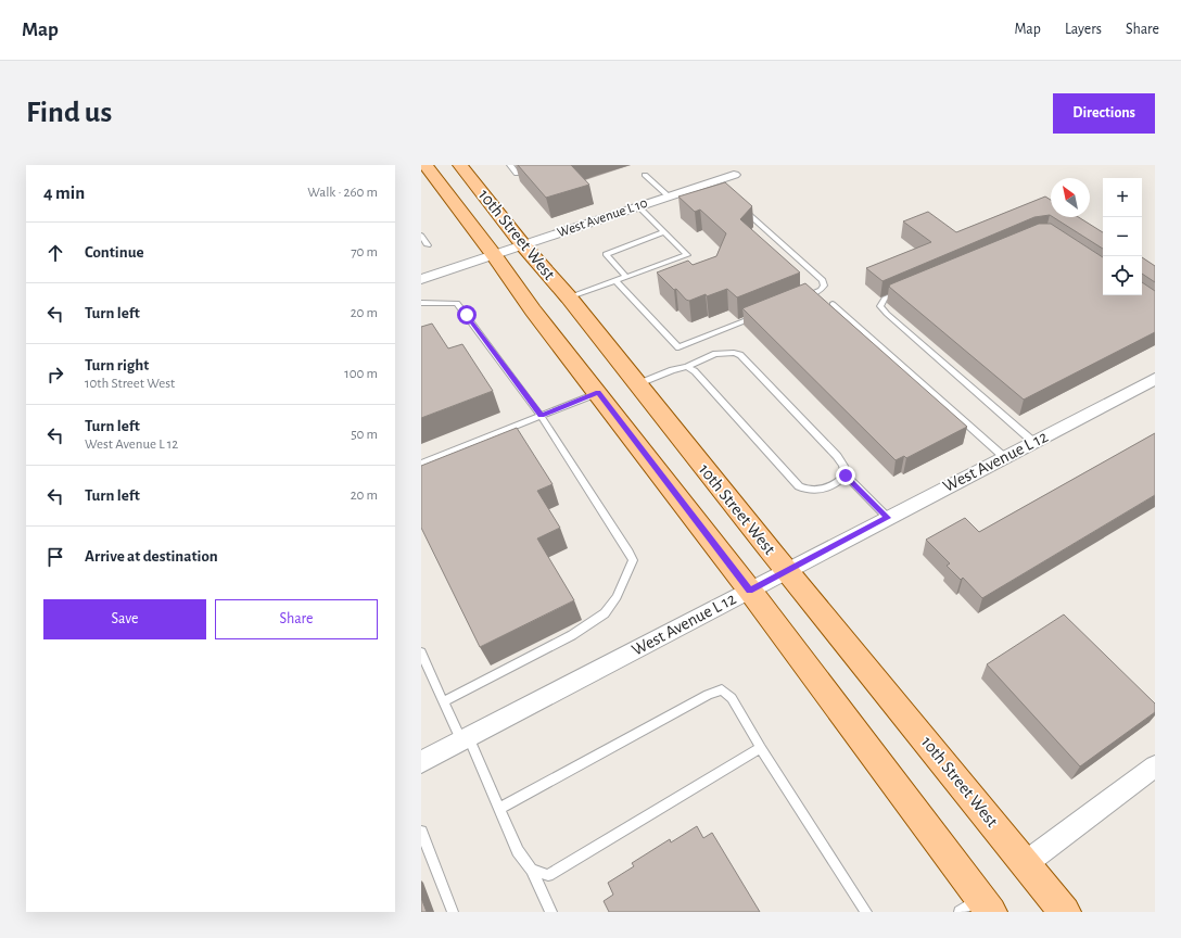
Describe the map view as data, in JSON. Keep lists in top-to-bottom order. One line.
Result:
{"streets":{"main road":["10th Street West"],"street":["West Avenue L 10","West Avenue L 12"]},"crossings":[["West Avenue L 10","10th Street West"],["10th Street West","West Avenue L 12"]],"north":"top left","page":{"header":"Map","nav":["Map","Layers","Share"],"buttons":["Directions",["Save","Share"]],"title":"Find us","heading":["4 min","Walk · 260 m"],"map_buttons":["+","−"],"list":[["Continue","70 m"],["Turn left","20 m"],["Turn right","10th Street West","100 m"],["Turn left","West Avenue L 12","50 m"],["Turn left","20 m"],"Arrive at destination"]}}
